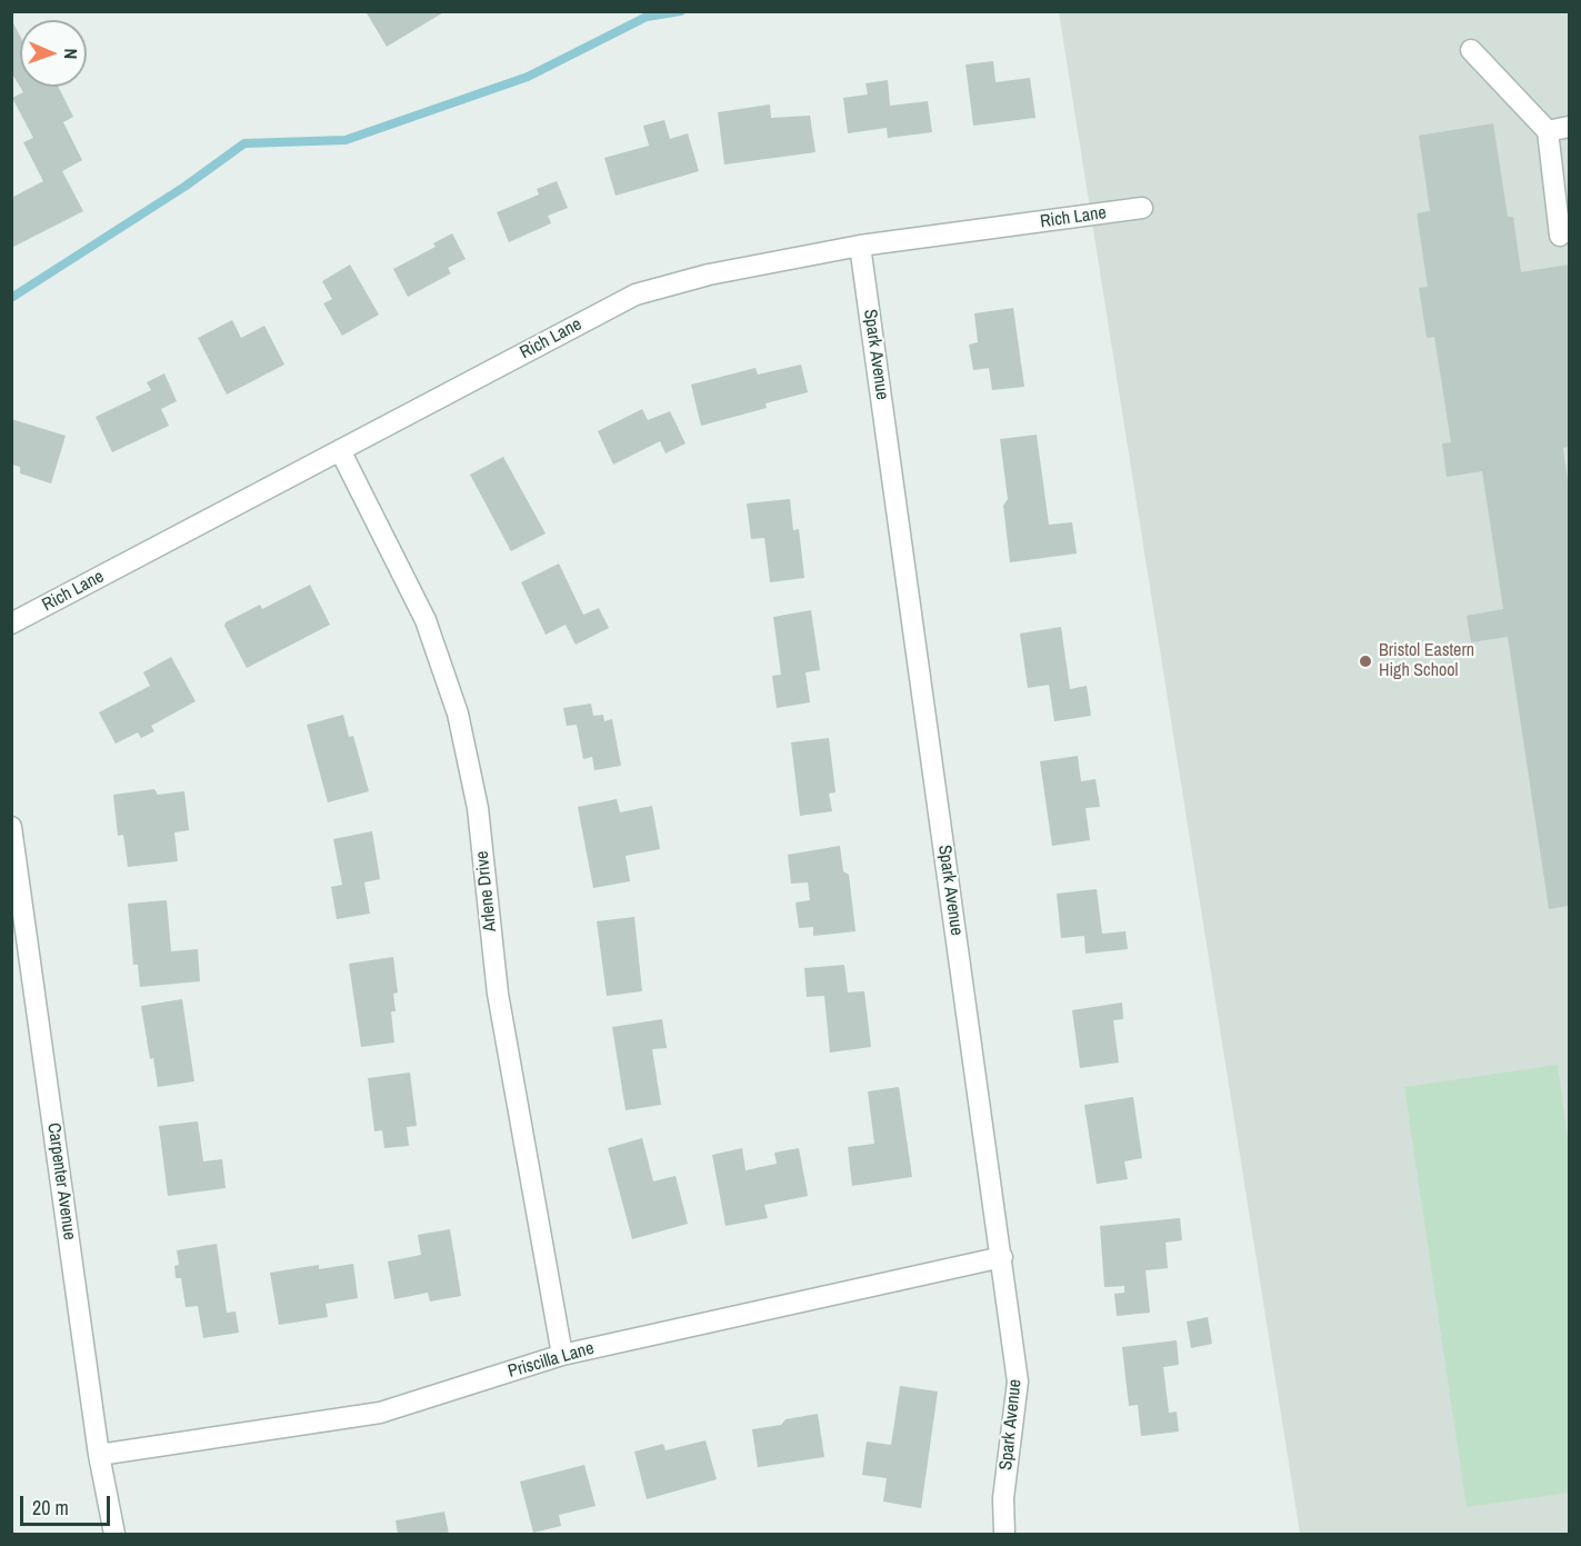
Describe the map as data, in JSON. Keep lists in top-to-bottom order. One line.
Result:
{"streets":{"street":["Rich Lane","Spark Avenue","Arlene Drive","Carpenter Avenue","Priscilla Lane"]},"crossings":[["Rich Lane","Spark Avenue"],["Rich Lane","Arlene Drive"],["Spark Avenue","Priscilla Lane"],["Arlene Drive","Priscilla Lane"],["Carpenter Avenue","Priscilla Lane"]],"places":["Bristol Eastern High School"],"scale_bar":"20 m","north":"right"}
